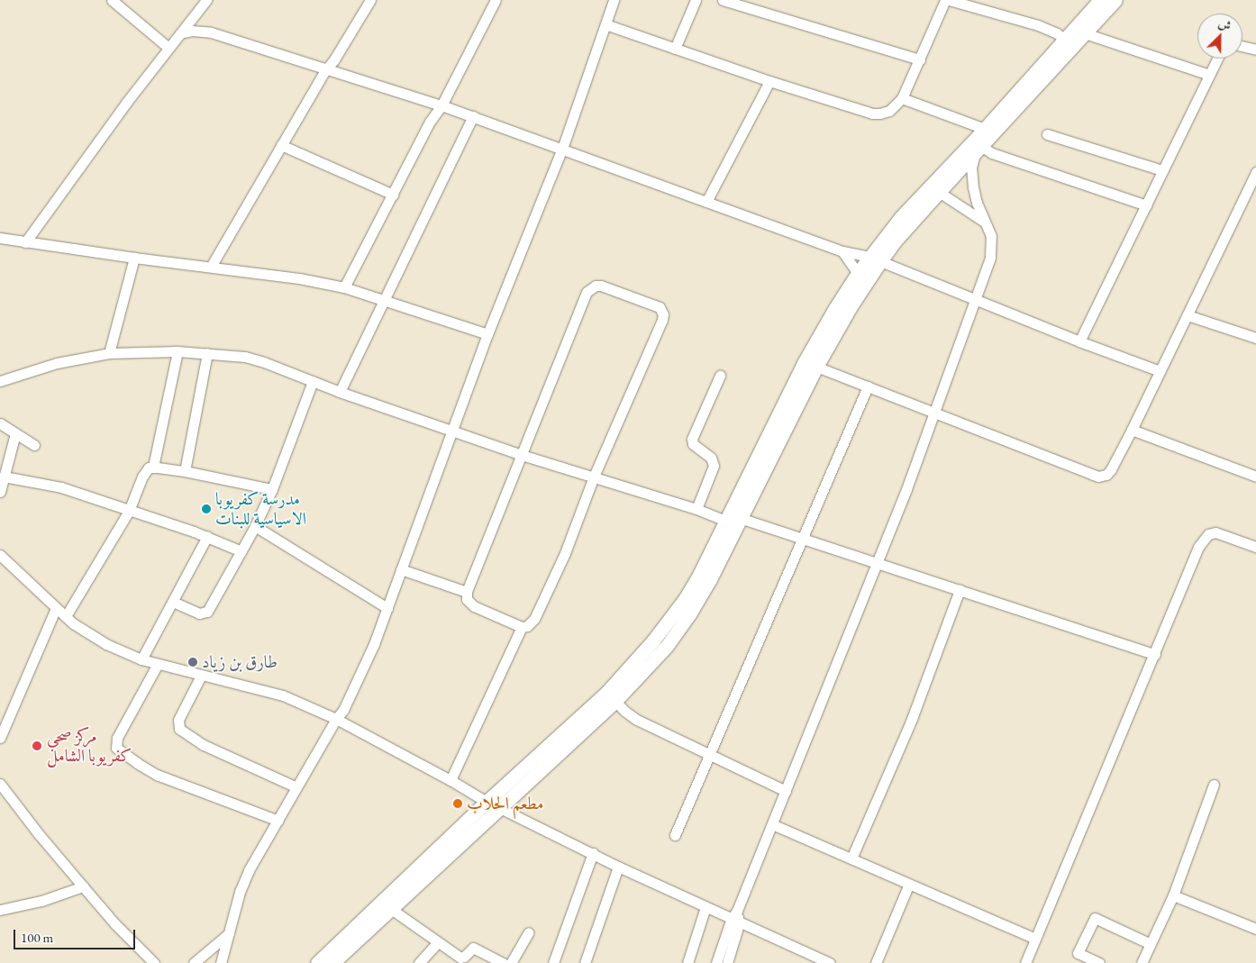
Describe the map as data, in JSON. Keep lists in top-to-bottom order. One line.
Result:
{"places":["مدرسة كفريوبا الاسياسية للبنات","طارق بن زياد","مركز صحي كفريوبا الشامل","مطعم الحلاب"],"scale_bar":"100 m","north":"top right"}
